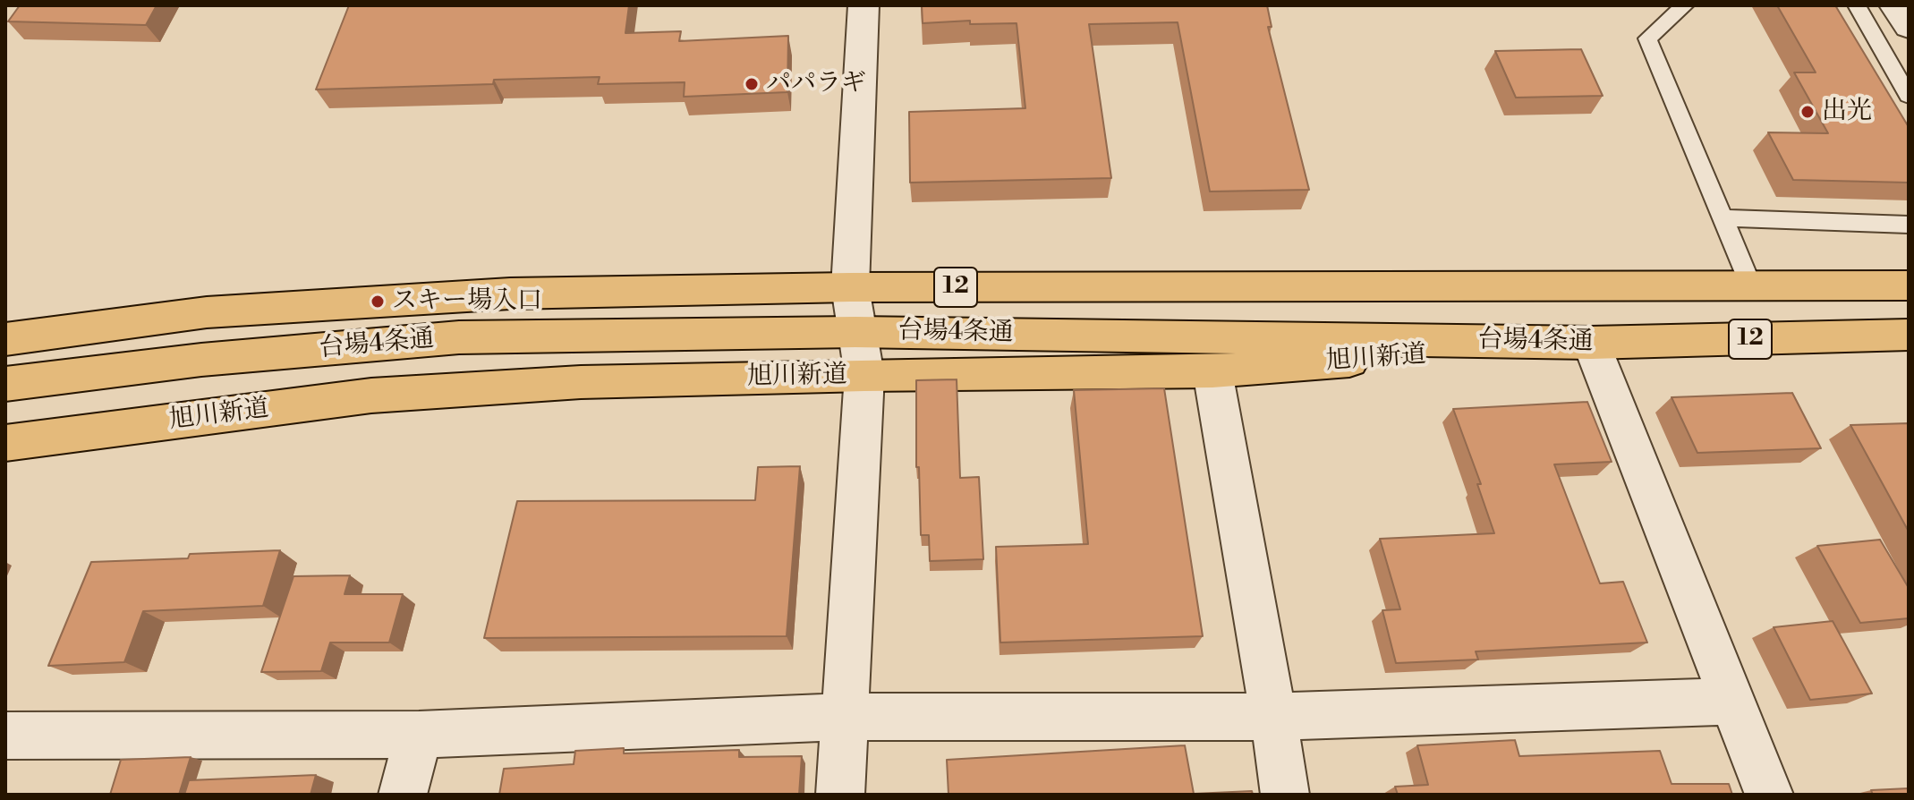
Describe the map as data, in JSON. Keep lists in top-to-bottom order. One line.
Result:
{"streets":{"highway":["12","台場4条通","旭川新道"]},"crossings":[["台場4条通","旭川新道"]],"places":["パパラギ","出光","スキー場入口"]}
